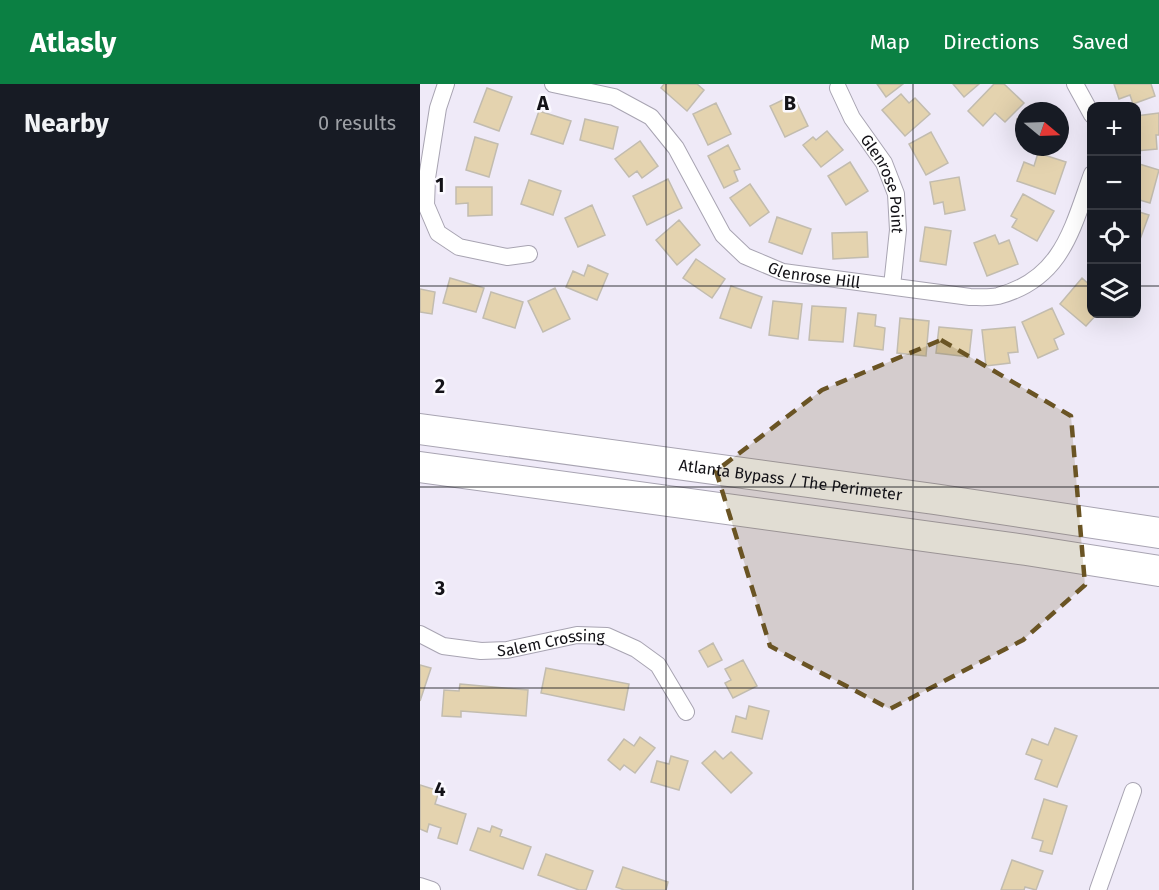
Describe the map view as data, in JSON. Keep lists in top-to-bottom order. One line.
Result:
{"streets":{"highway":["Atlanta Bypass / The Perimeter"],"street":["Glenrose Point","Glenrose Hill","Salem Crossing"]},"crossings":[["Glenrose Point","Glenrose Hill"]],"north":"right","page":{"header":"Atlasly","nav":["Map","Directions","Saved"],"heading":["Nearby","0 results"],"map_buttons":["+","−"]},"grid":{"columns":["A","B"],"rows":["1","2","3","4"]}}
